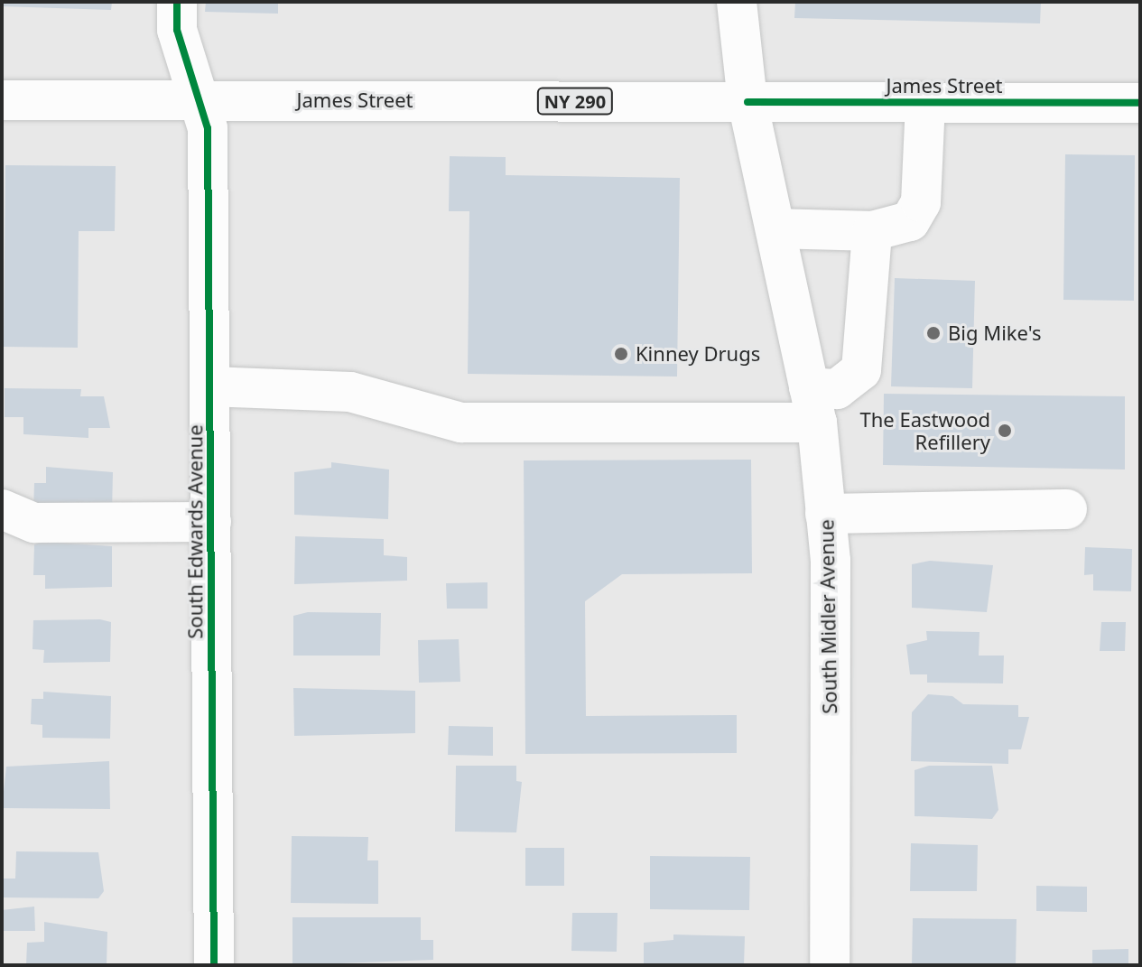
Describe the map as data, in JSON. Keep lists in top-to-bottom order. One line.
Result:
{"streets":{"main road":["James Street","NY 290","South Edwards Avenue","South Midler Avenue"]},"crossings":[["James Street","South Edwards Avenue"],["James Street","South Midler Avenue"]],"places":["Big Mike's","Kinney Drugs","The Eastwood Refillery"]}
